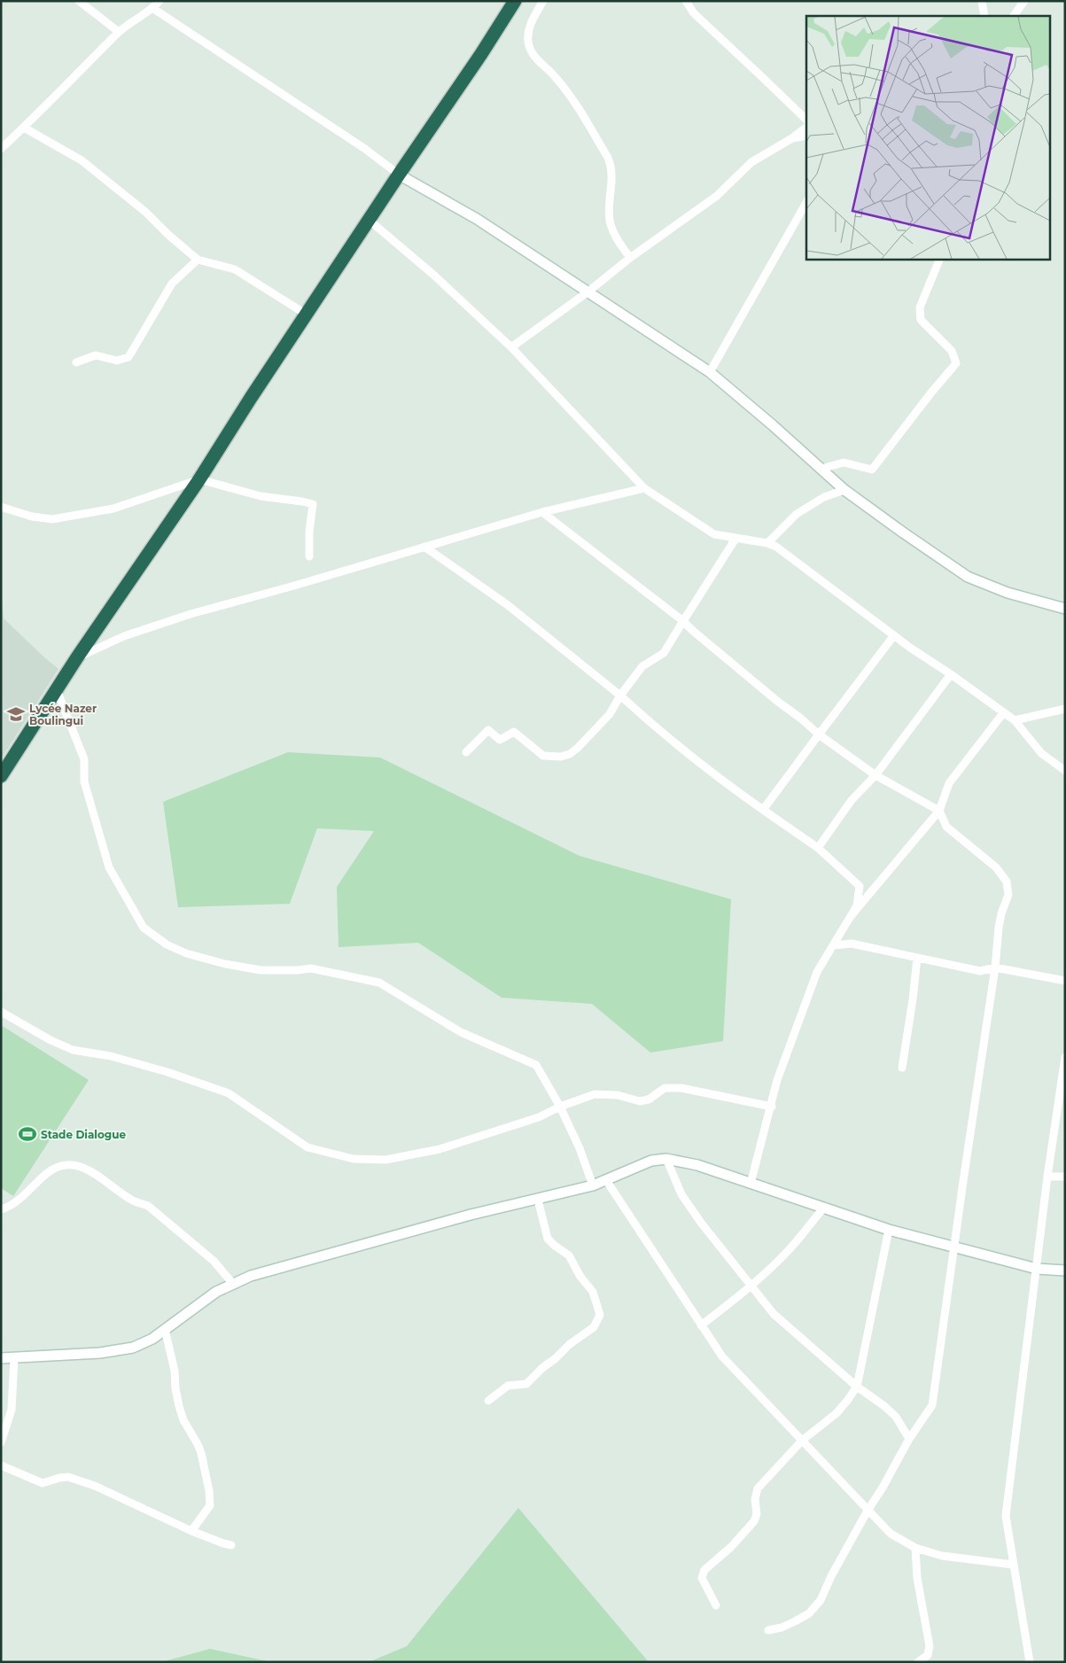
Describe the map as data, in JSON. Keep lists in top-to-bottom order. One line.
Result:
{"places":{"school or university":["Lycée Nazer Boulingui"],"sports":["Stade Dialogue"]}}
